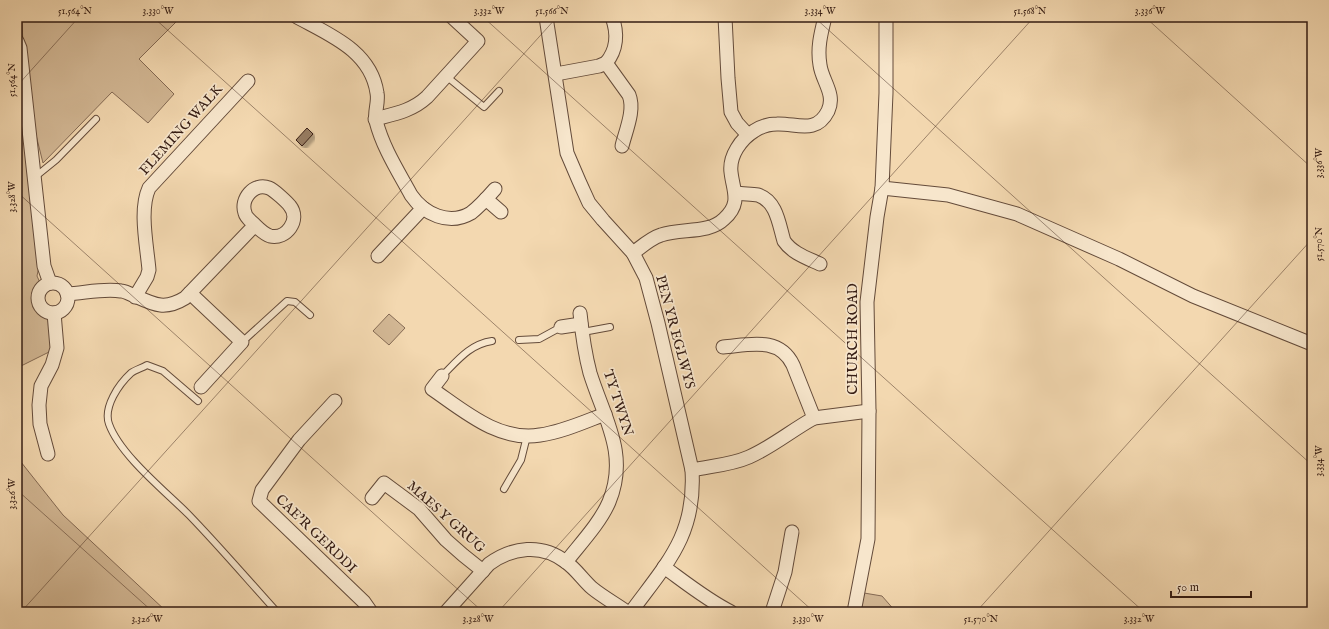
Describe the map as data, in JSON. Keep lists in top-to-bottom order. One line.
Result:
{"streets":{"street":["FLEMING WALK","PEN YR EGLWYS","CHURCH ROAD","TY TWYN","MAES Y GRUG","CAE'R GERDDI"]},"scale_bar":"50 m","coordinates":["51.564°N","3.330°W","3.332°W","51.566°N","3.334°W","51.568°N","3.336°W","3.328°W","51.570°N","3.326°W"]}
